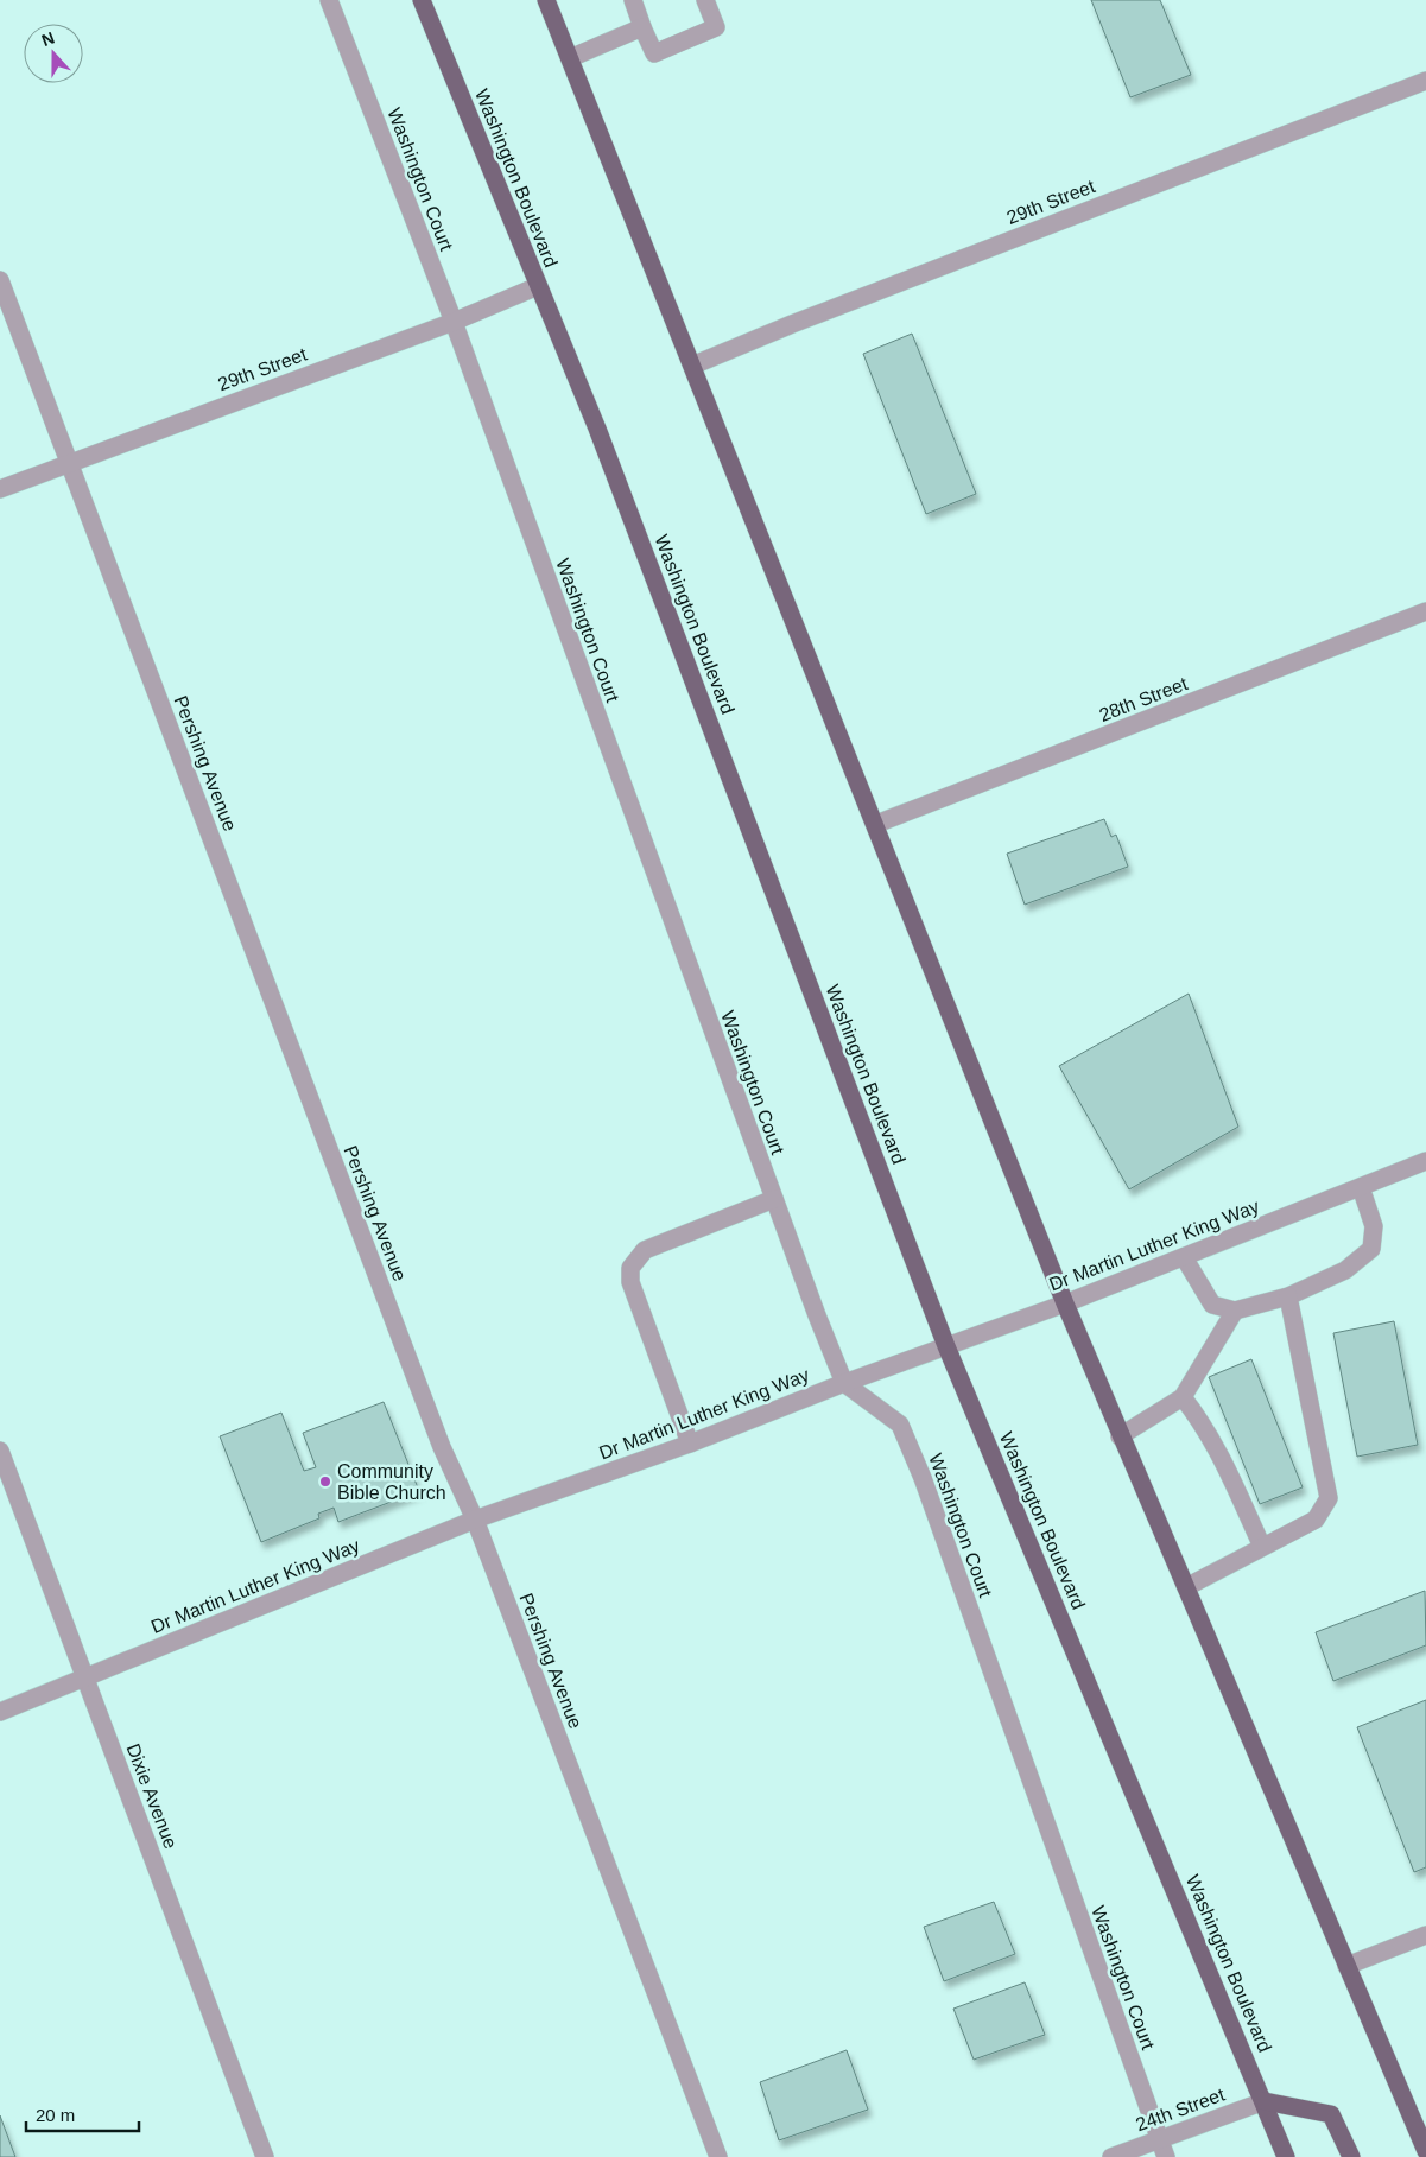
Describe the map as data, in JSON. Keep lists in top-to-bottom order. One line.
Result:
{"streets":{"main road":["Washington Boulevard"],"street":["Washington Court","29th Street","28th Street","Pershing Avenue","Dr Martin Luther King Way","Dixie Avenue","24th Street"]},"crossings":[["Washington Boulevard","29th Street"],["Washington Boulevard","Dr Martin Luther King Way"],["Washington Boulevard","24th Street"],["Washington Court","29th Street"],["Washington Court","Dr Martin Luther King Way"],["Washington Court","24th Street"],["29th Street","Pershing Avenue"],["Pershing Avenue","Dr Martin Luther King Way"],["Dr Martin Luther King Way","Dixie Avenue"]],"places":["Community Bible Church"],"scale_bar":"20 m","north":"top"}
